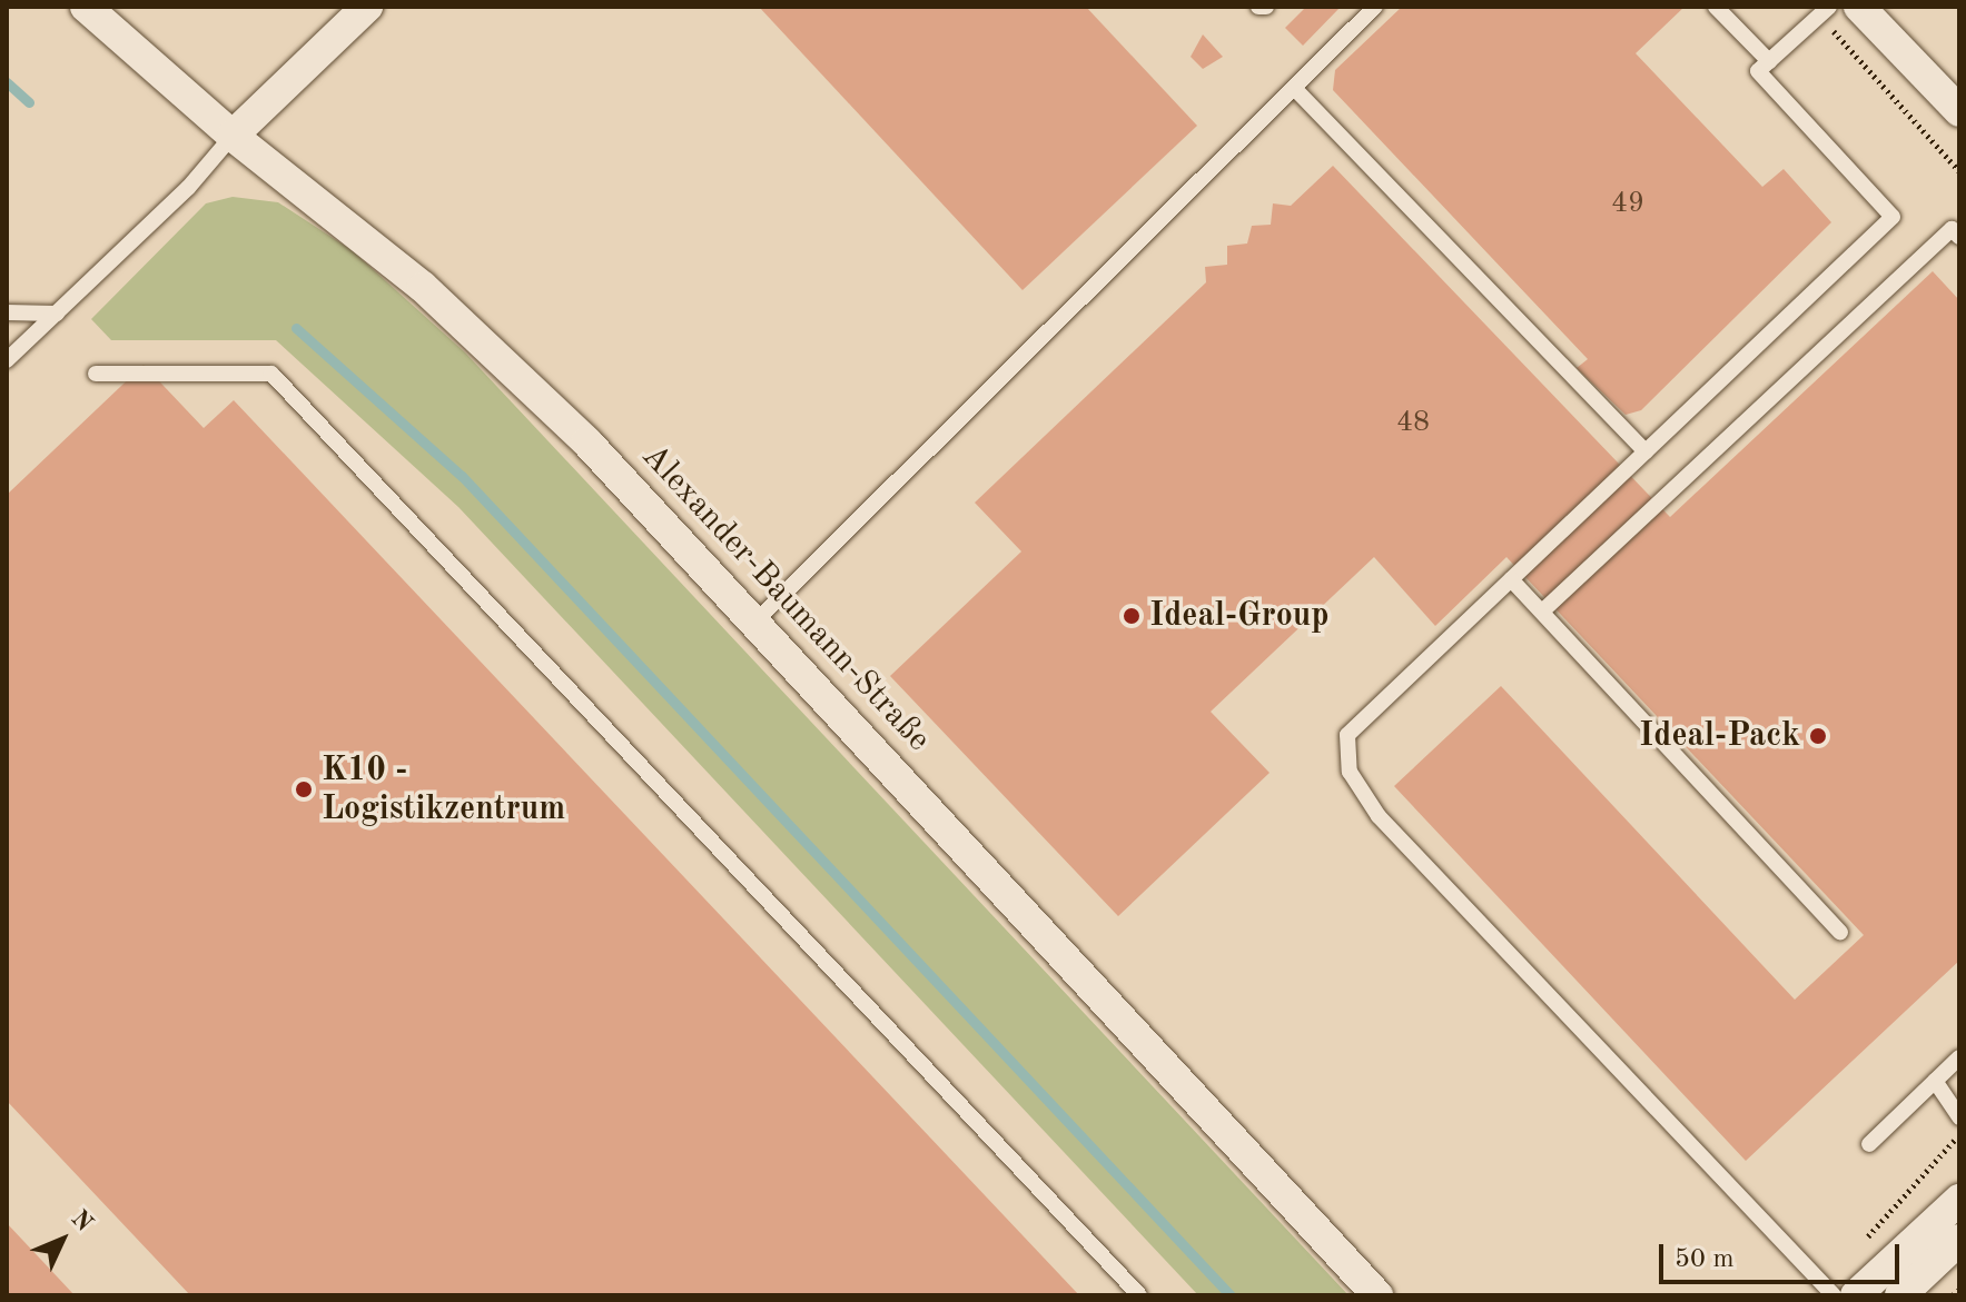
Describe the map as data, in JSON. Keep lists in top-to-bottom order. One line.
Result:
{"streets":{"street":["Alexander-Baumann-Straße"]},"places":["Ideal-Group","Ideal-Pack","K10 - Logistikzentrum"],"house_numbers":["49","48"],"scale_bar":"50 m","north":"top right"}
